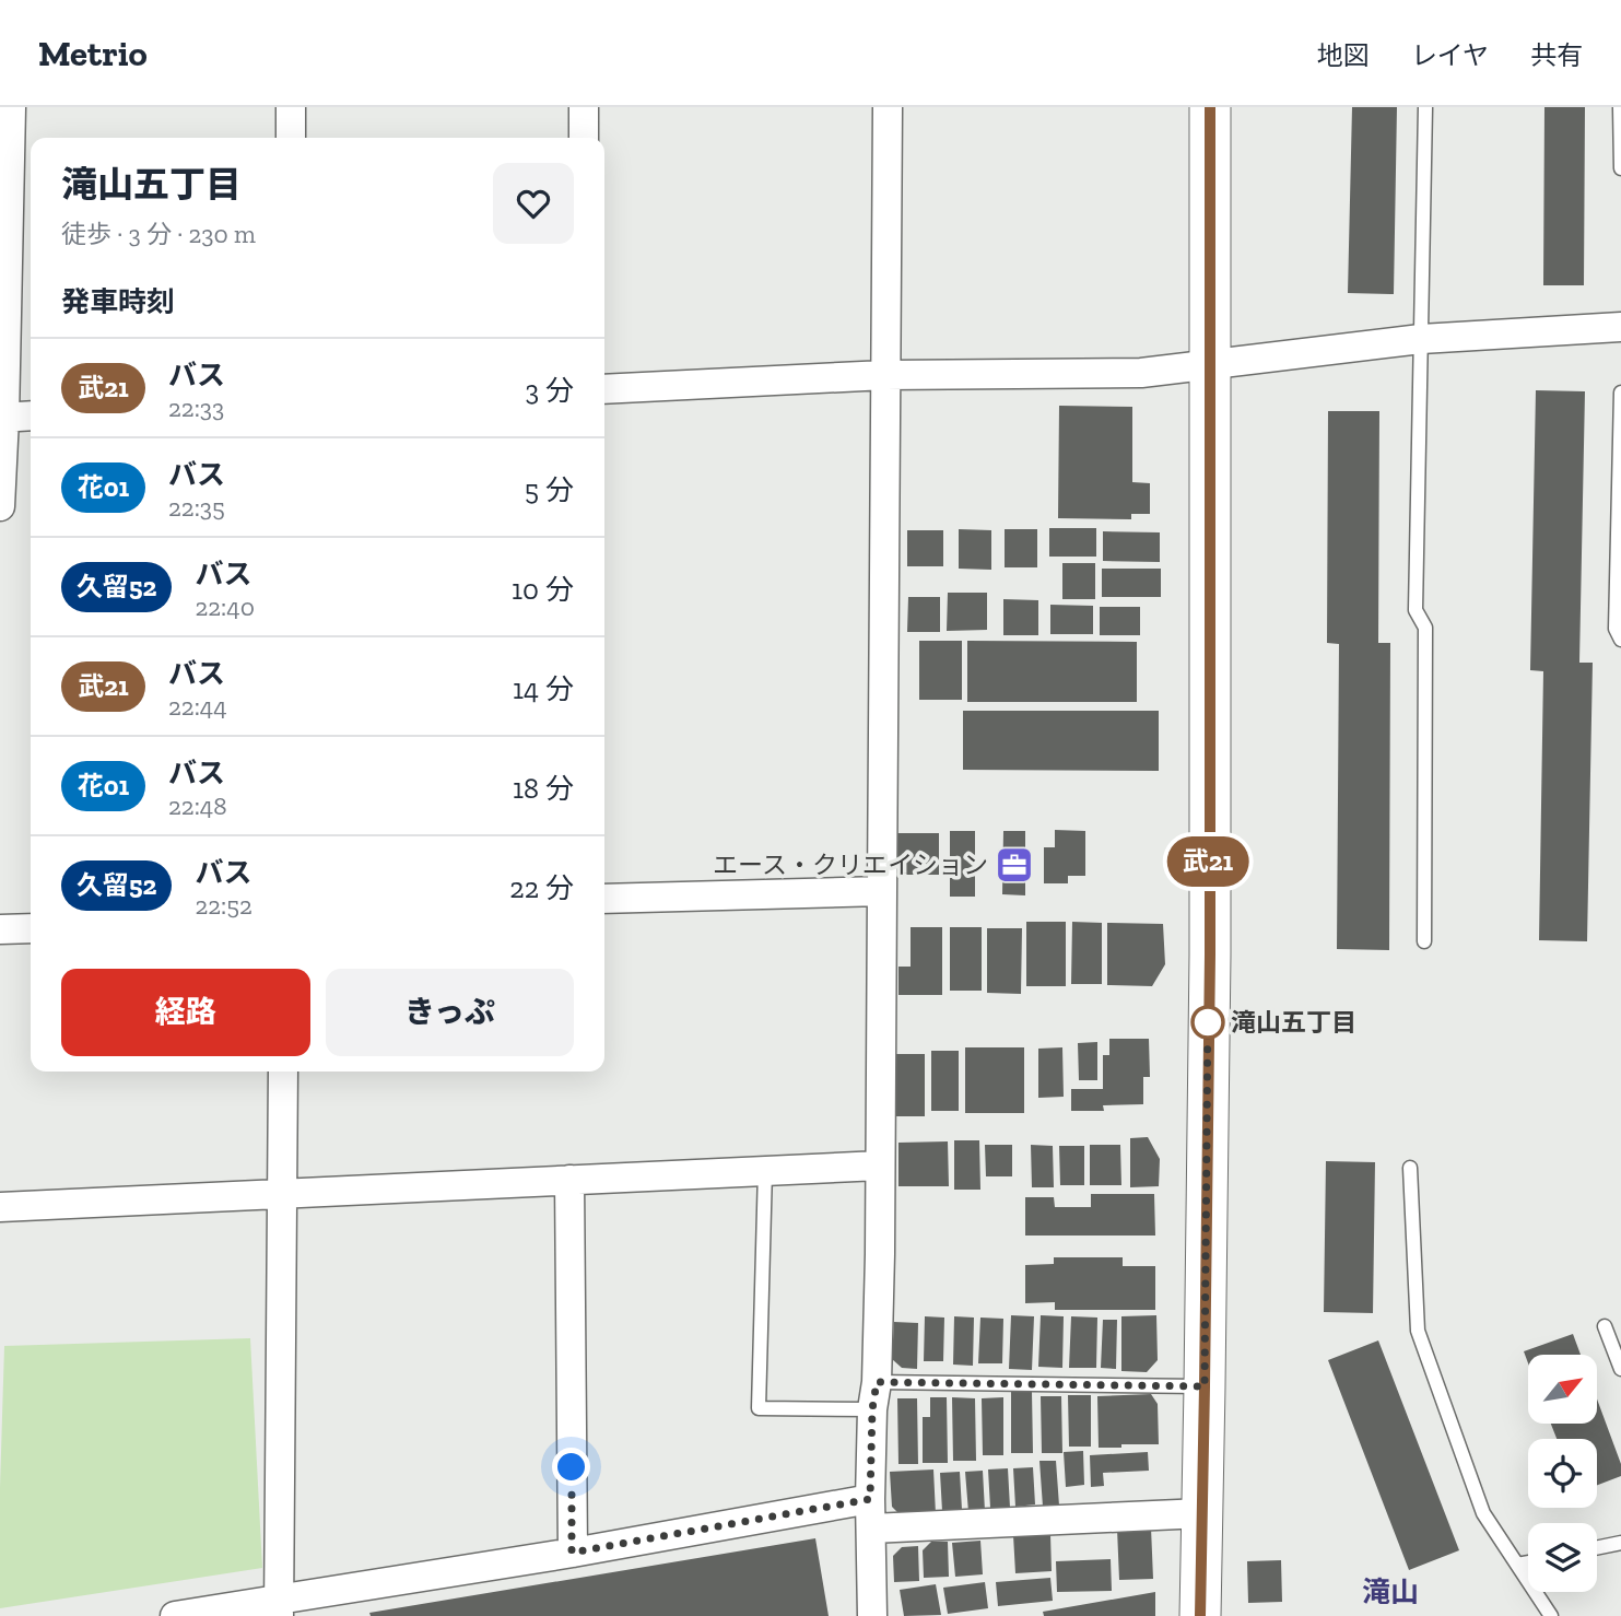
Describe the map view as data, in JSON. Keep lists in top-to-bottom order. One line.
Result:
{"districts":["滝山"],"places":{"office":["エース・クリエイション"],"other":["滝山五丁目"]},"lines":["bus line 武21"],"north":"top right","page":{"header":"Metrio","nav":["地図","レイヤ","共有"],"on_map":"武21","heading":[["滝山五丁目","徒歩 · 3 分 · 230 m"],"発車時刻"],"list":[{"mark":"武21","name":"バス","note":"22:33","value":"3 分"},{"mark":"花01","name":"バス","note":"22:35","value":"5 分"},{"mark":"久留52","name":"バス","note":"22:40","value":"10 分"},{"mark":"武21","name":"バス","note":"22:44","value":"14 分"},{"mark":"花01","name":"バス","note":"22:48","value":"18 分"},{"mark":"久留52","name":"バス","note":"22:52","value":"22 分"}],"buttons":["経路","きっぷ"]}}
